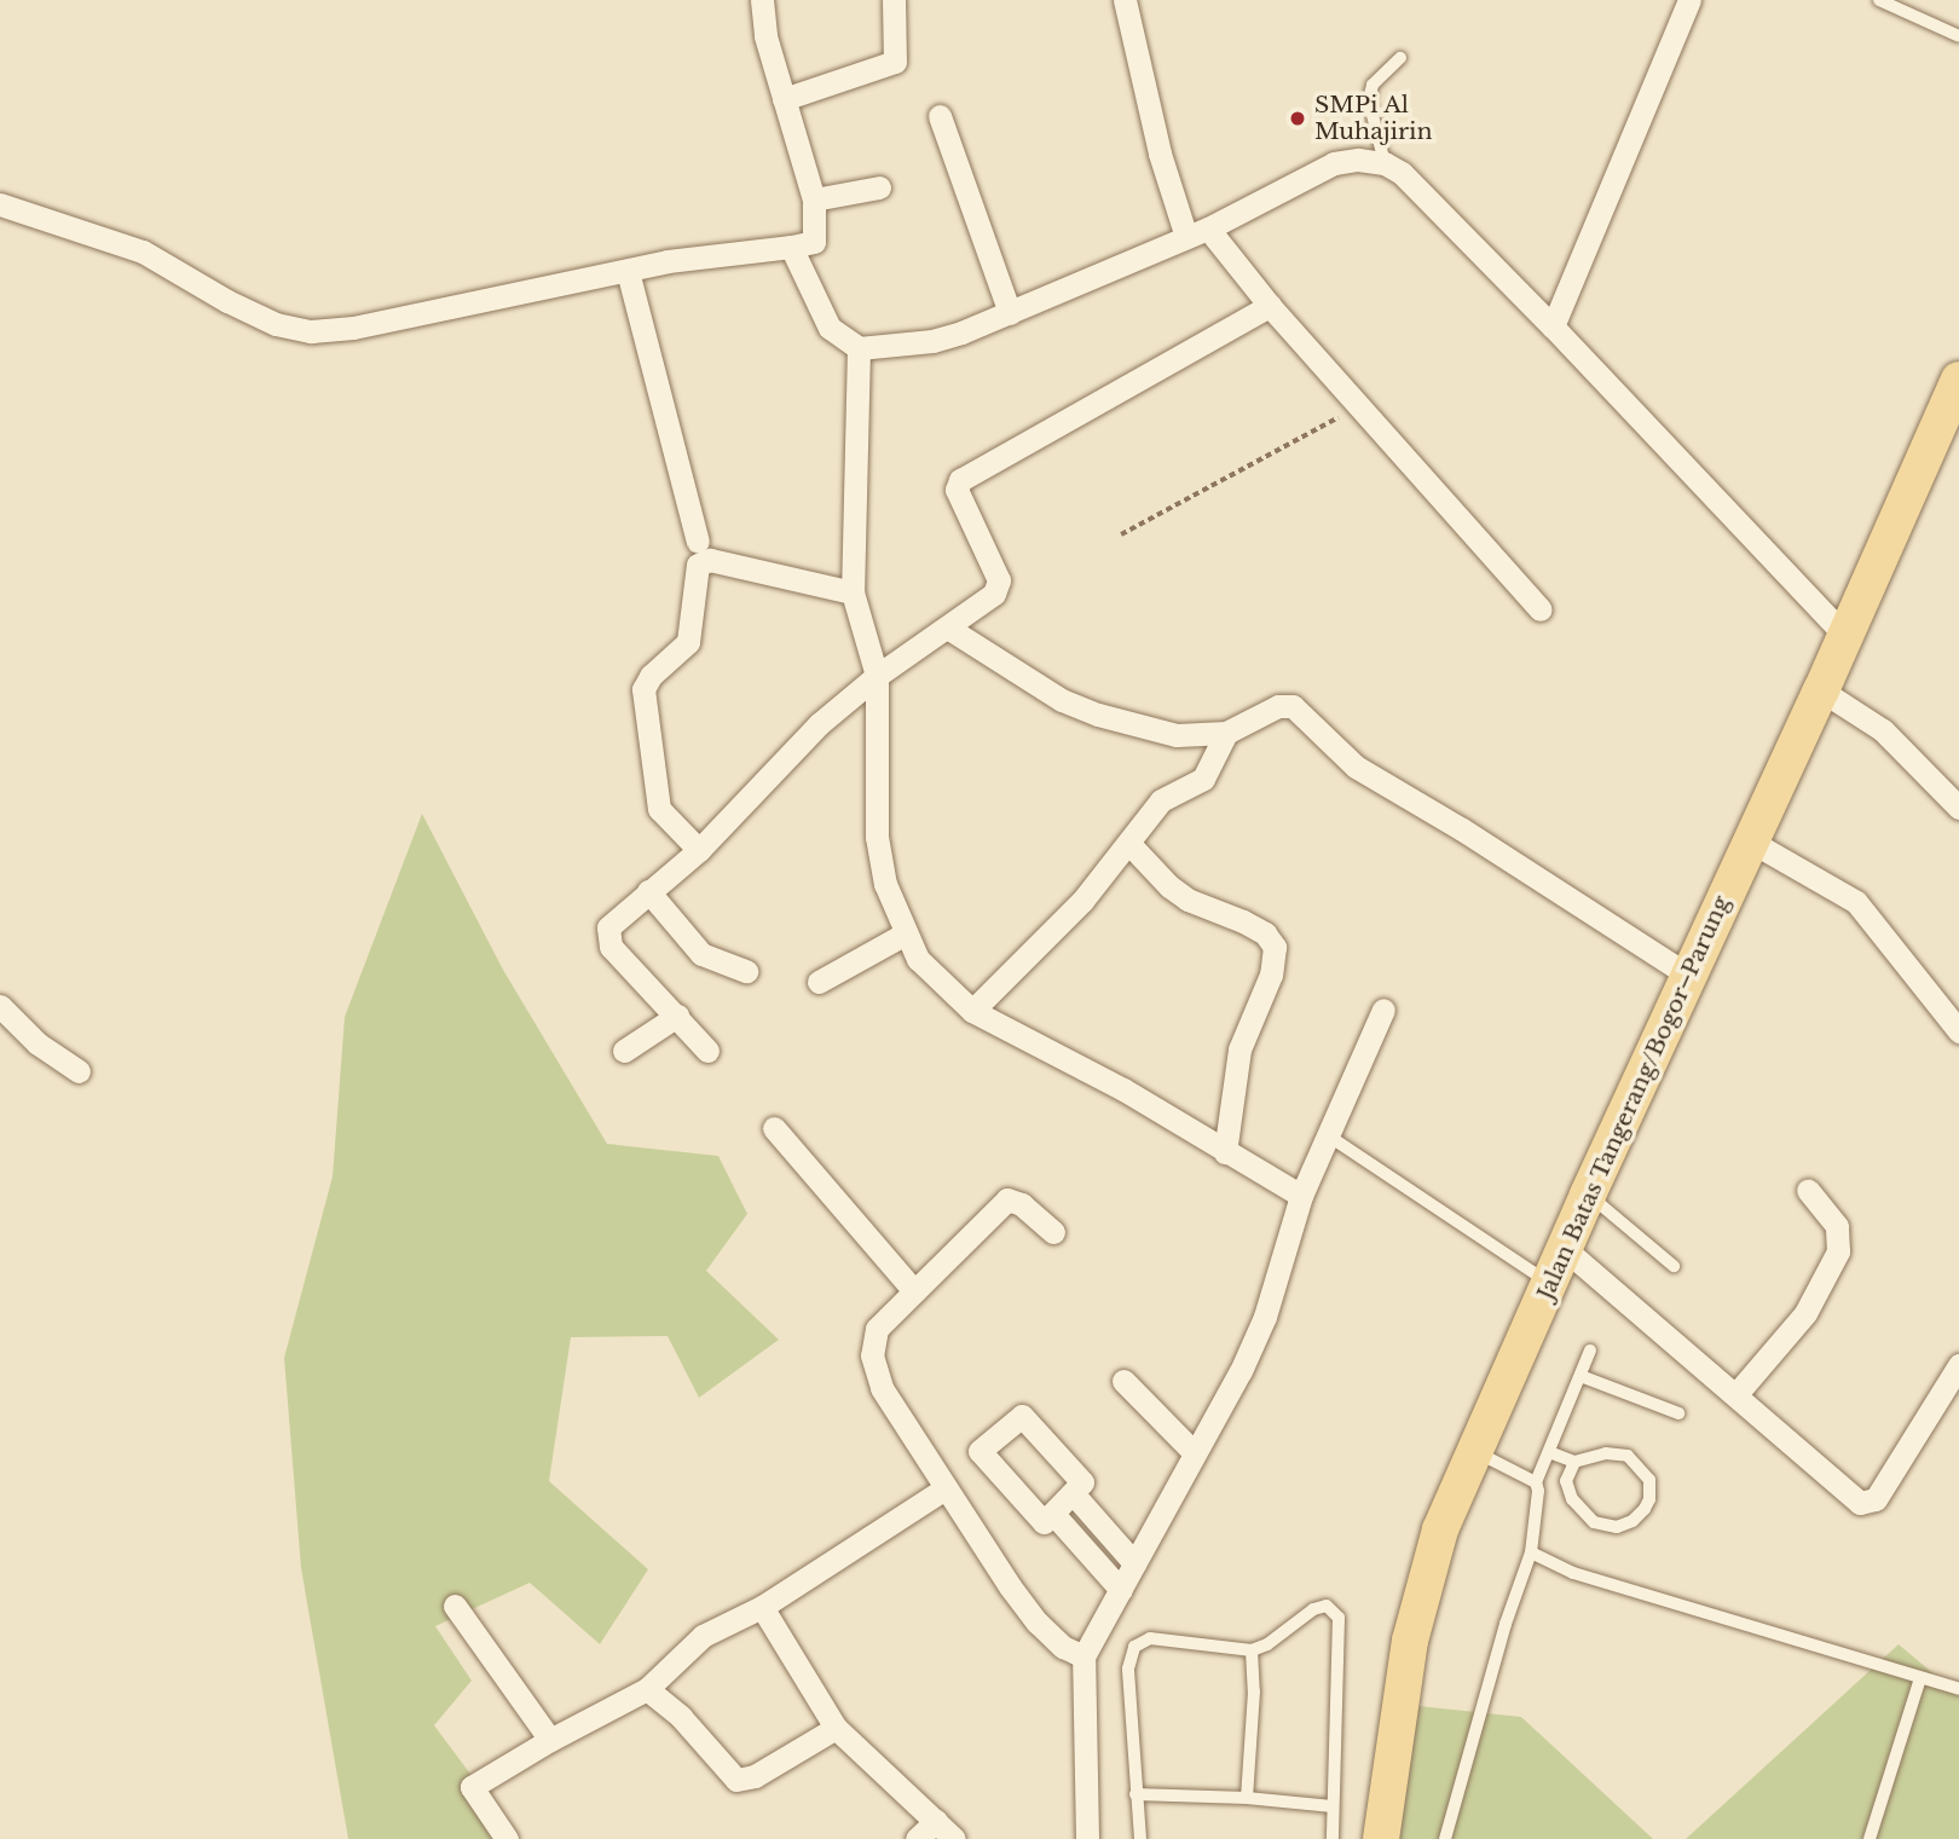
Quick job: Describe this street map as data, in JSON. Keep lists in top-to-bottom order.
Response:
{
  "streets": {
    "main road": ["Jalan Batas Tangerang/Bogor–Parung"]
  },
  "places": ["SMPi Al Muhajirin"]
}
